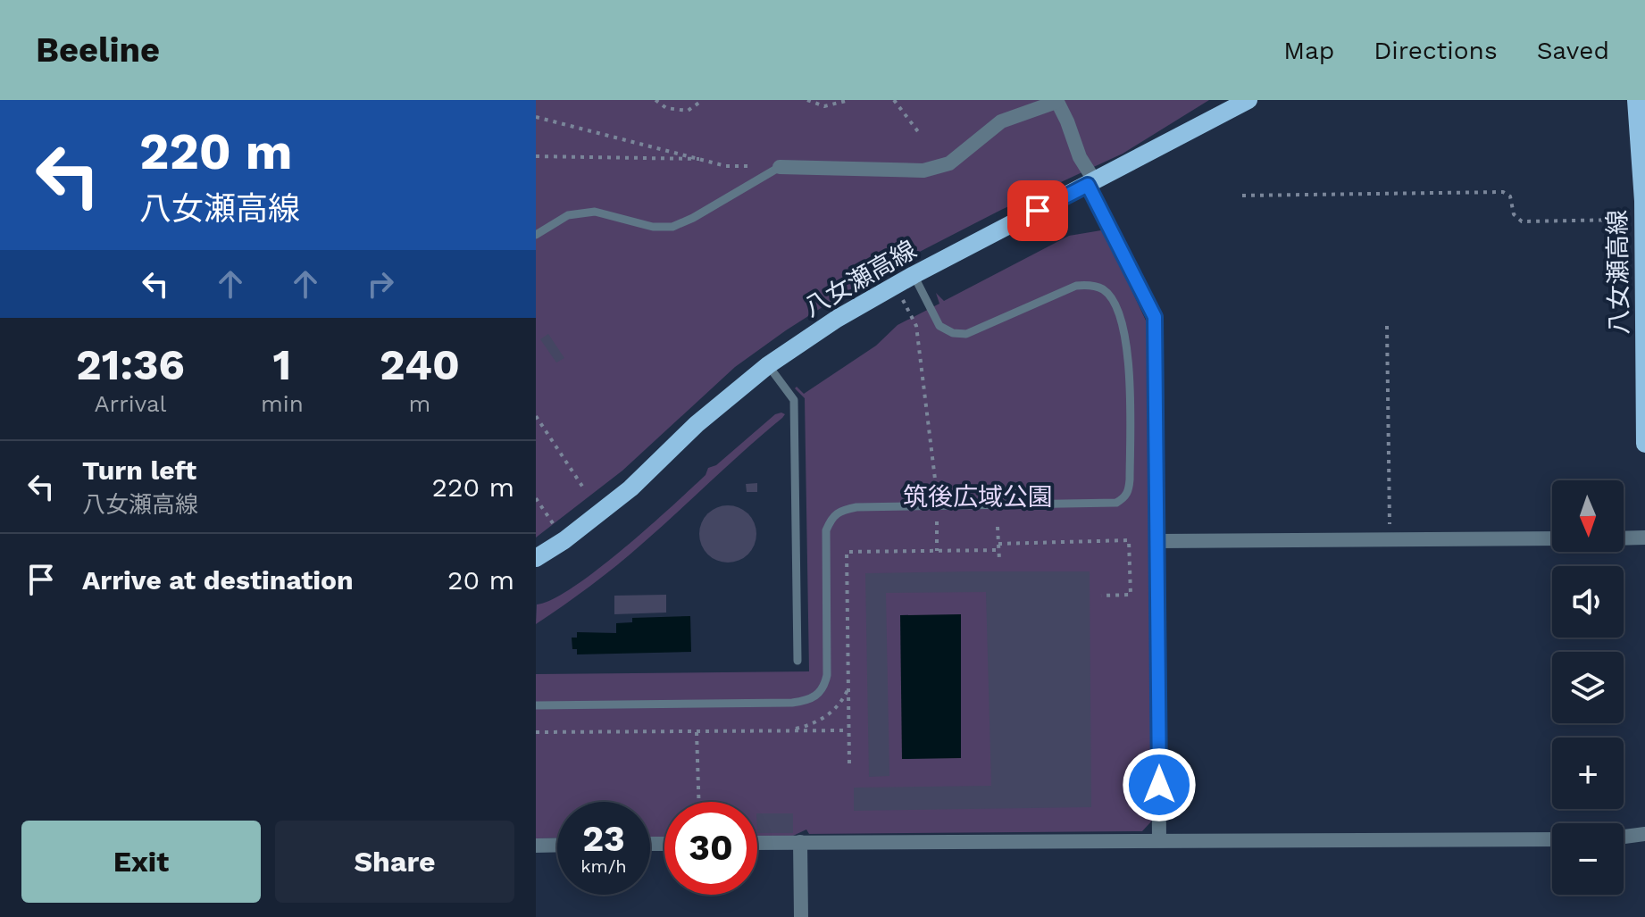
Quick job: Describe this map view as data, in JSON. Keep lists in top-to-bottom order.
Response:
{
  "streets": {
    "main road": ["八女瀬高線"]
  },
  "parks": ["筑後広域公園"],
  "north": "bottom",
  "page": {
    "header": "Beeline",
    "nav": ["Map", "Directions", "Saved"],
    "turn": ["220 m", "八女瀬高線"],
    "eta": [
      "21:36",
      "Arrival",
      "1",
      "min",
      "240",
      "m"
    ],
    "list": [
      {
        "name": "Turn left",
        "note": "八女瀬高線",
        "value": "220 m"
      },
      {
        "name": "Arrive at destination",
        "value": "20 m"
      }
    ],
    "map_buttons": ["+", "−"],
    "speed": "23 km/h",
    "limit": "30",
    "buttons": ["Exit", "Share"]
  }
}
